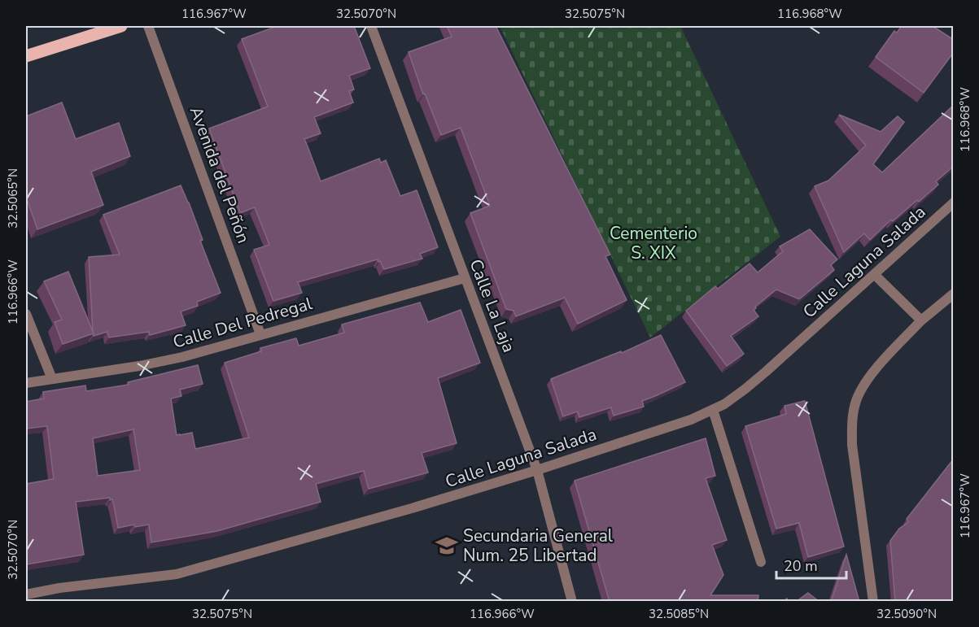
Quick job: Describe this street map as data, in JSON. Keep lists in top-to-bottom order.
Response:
{
  "streets": {
    "street": [
      "Avenida del Peñón",
      "Calle Laguna Salada",
      "Calle La Laja",
      "Calle Del Pedregal"
    ]
  },
  "crossings": [
    ["Avenida del Peñón", "Calle Del Pedregal"],
    ["Calle Laguna Salada", "Calle La Laja"],
    ["Calle La Laja", "Calle Del Pedregal"]
  ],
  "parks": ["Cementerio S. XIX"],
  "places": {
    "school or university": ["Secundaria General Num. 25 Libertad"]
  },
  "scale_bar": "20 m",
  "coordinates": [
    "116.967°W",
    "32.5070°N",
    "32.5075°N",
    "116.968°W",
    "32.5065°N",
    "116.966°W",
    "32.5085°N",
    "32.5090°N"
  ]
}
